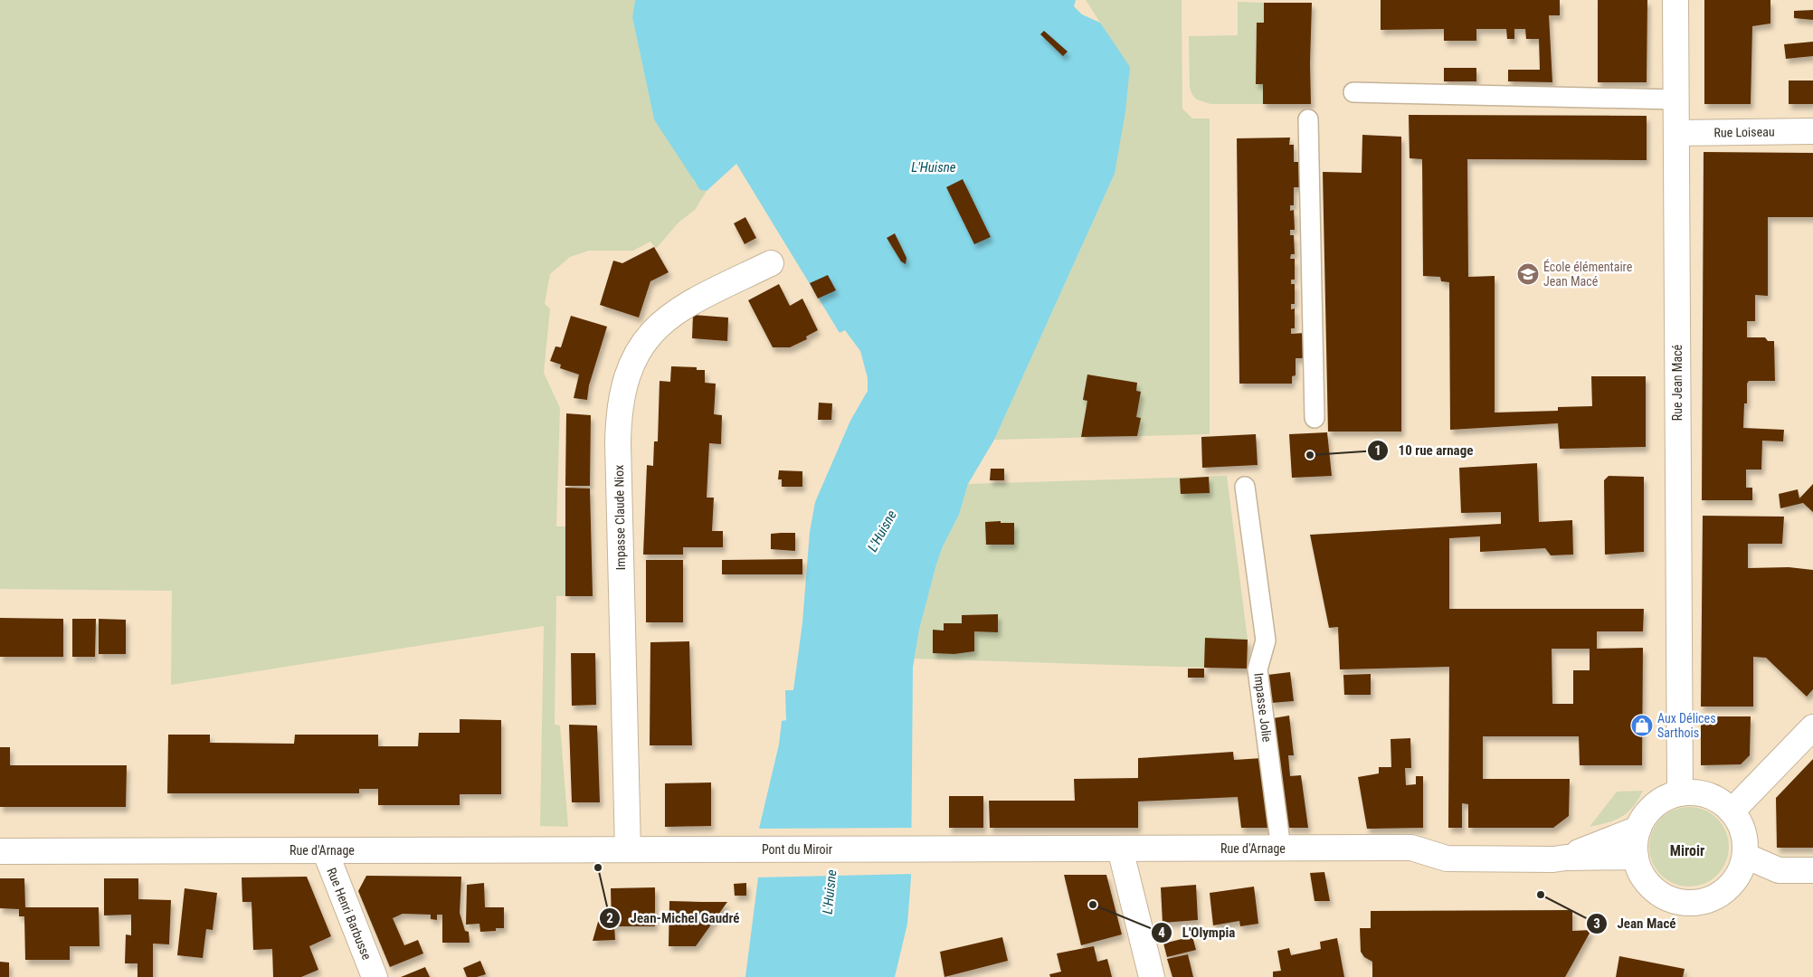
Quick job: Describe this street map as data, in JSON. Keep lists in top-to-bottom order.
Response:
{
  "streets": {
    "street": [
      "Rue Loiseau",
      "Rue Jean Macé",
      "Impasse Claude Niox",
      "Rue d'Arnage",
      "Pont du Miroir",
      "Rue Henri Barbusse"
    ],
    "lane": ["Impasse Jolie"]
  },
  "crossings": [
    ["Rue Loiseau", "Rue Jean Macé"],
    ["Rue Jean Macé", "Rue d'Arnage"],
    ["Impasse Claude Niox", "Rue d'Arnage"],
    ["Impasse Claude Niox", "Pont du Miroir"],
    ["Impasse Jolie", "Rue d'Arnage"],
    ["Rue d'Arnage", "Pont du Miroir"],
    ["Rue d'Arnage", "Rue Henri Barbusse"]
  ],
  "districts": ["Miroir"],
  "water": ["L'Huisne"],
  "places": {
    "school or university": ["École élémentaire Jean Macé"],
    "other": [
      "10 rue arnage",
      "Jean-Michel Gaudré",
      "Jean Macé",
      "L'Olympia"
    ],
    "shop": ["Aux Délices Sarthois"]
  }
}
